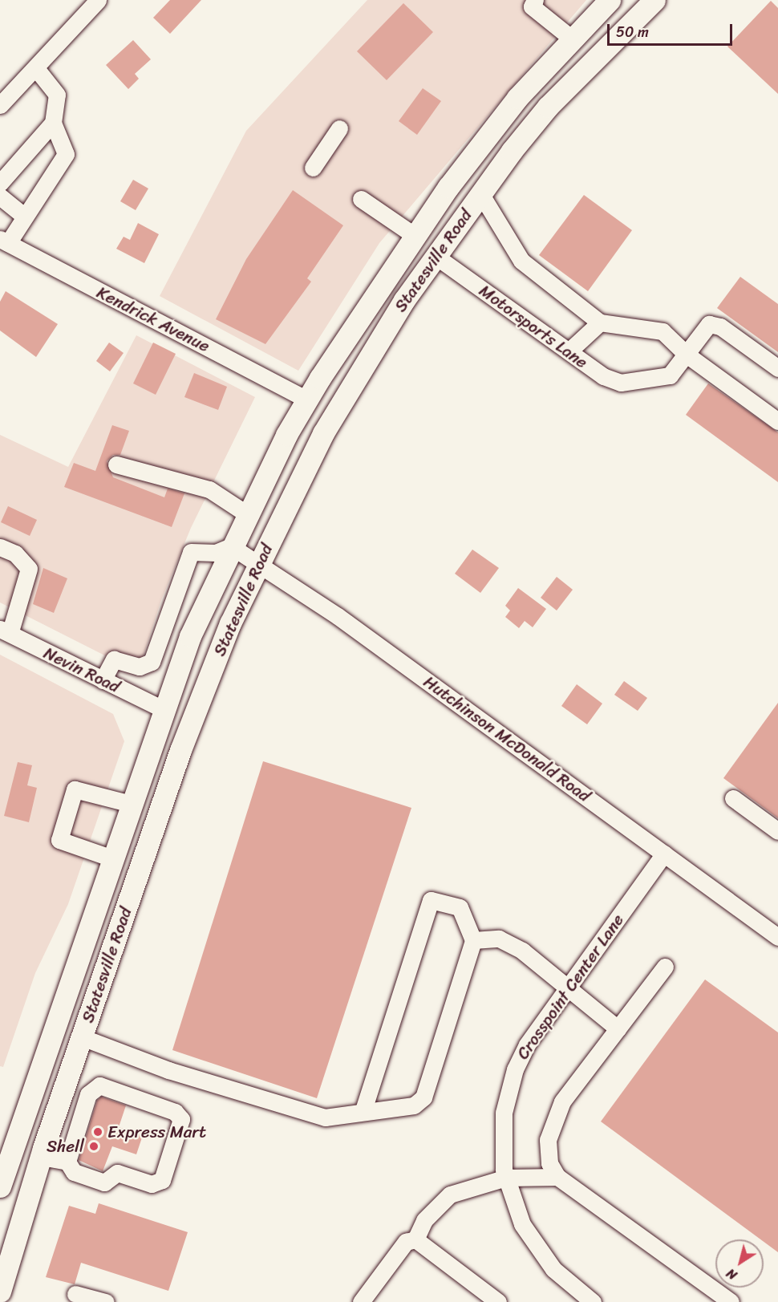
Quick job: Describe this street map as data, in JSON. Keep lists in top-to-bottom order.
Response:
{
  "streets": {
    "main road": ["Statesville Road"],
    "street": [
      "Kendrick Avenue",
      "Motorsports Lane",
      "Nevin Road",
      "Hutchinson McDonald Road",
      "Crosspoint Center Lane"
    ]
  },
  "crossings": [
    ["Statesville Road", "Kendrick Avenue"],
    ["Statesville Road", "Motorsports Lane"],
    ["Statesville Road", "Nevin Road"],
    ["Statesville Road", "Hutchinson McDonald Road"],
    ["Hutchinson McDonald Road", "Crosspoint Center Lane"]
  ],
  "places": ["Express Mart", "Shell"],
  "scale_bar": "50 m",
  "north": "bottom left"
}
